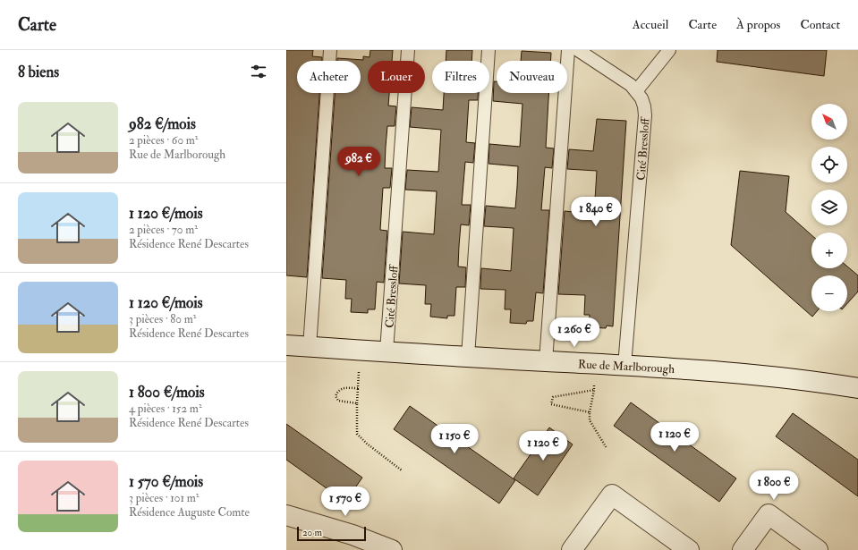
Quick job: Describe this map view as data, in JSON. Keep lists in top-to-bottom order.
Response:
{
  "streets": {
    "main road": ["Rue de Marlborough"],
    "lane": ["Cité Bressloff"]
  },
  "crossings": [
    ["Cité Bressloff", "Rue de Marlborough"]
  ],
  "scale_bar": "20 m",
  "north": "top left",
  "page": {
    "header": "Carte",
    "nav": [
      "Accueil",
      "Carte",
      "À propos",
      "Contact"
    ],
    "heading": "8 biens",
    "chip": [
      "Acheter",
      "Louer",
      "Filtres",
      "Nouveau"
    ],
    "list": [
      {
        "name": "982 €/mois",
        "note": "2 pièces · 60 m² · Rue de Marlborough"
      },
      {
        "name": "1 120 €/mois",
        "note": "2 pièces · 70 m² · Résidence René Descartes"
      },
      {
        "name": "1 120 €/mois",
        "note": "3 pièces · 80 m² · Résidence René Descartes"
      },
      {
        "name": "1 800 €/mois",
        "note": "4 pièces · 152 m² · Résidence René Descartes"
      },
      {
        "name": "1 570 €/mois",
        "note": "3 pièces · 101 m² · Résidence Auguste Comte"
      }
    ],
    "map_buttons": ["+", "−"],
    "price": [
      "982 €",
      "1 840 €",
      "1 260 €",
      "1 120 €",
      "1 150 €",
      "1 120 €",
      "1 800 €",
      "1 570 €"
    ],
    "scale": "20 m"
  }
}
